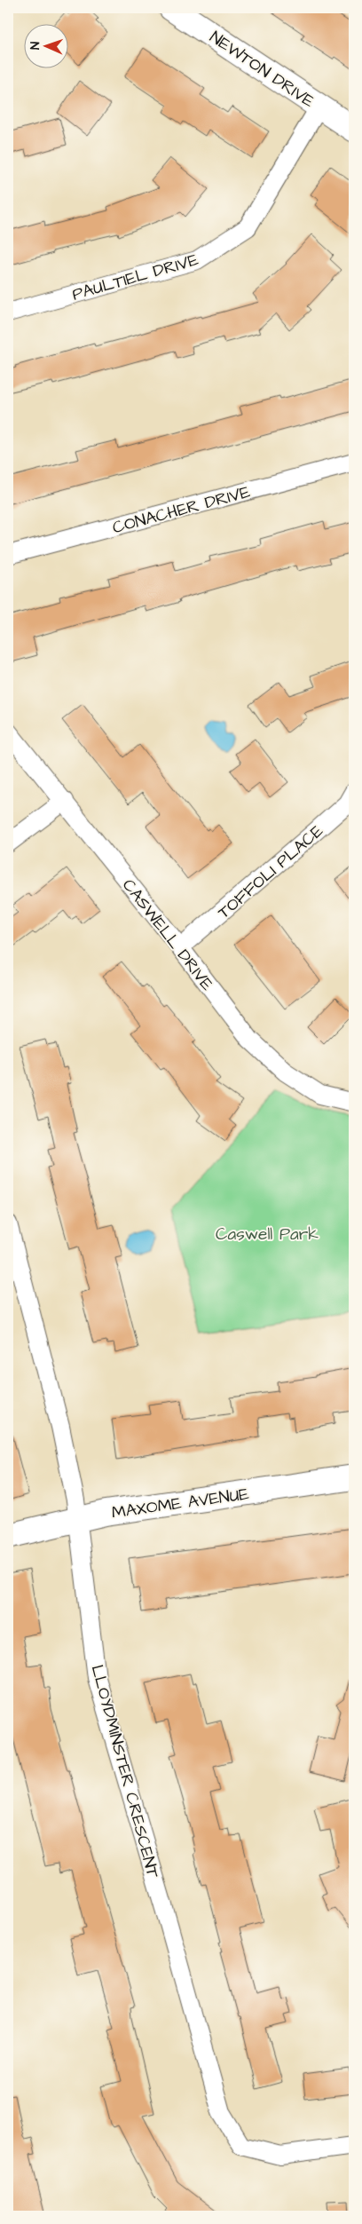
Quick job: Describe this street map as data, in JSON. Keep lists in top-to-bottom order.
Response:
{
  "streets": {
    "street": [
      "NEWTON DRIVE",
      "PAULTIEL DRIVE",
      "CONACHER DRIVE",
      "TOFFOLI PLACE",
      "CASWELL DRIVE",
      "MAXOME AVENUE",
      "LLOYDMINSTER CRESCENT"
    ]
  },
  "crossings": [
    ["NEWTON DRIVE", "PAULTIEL DRIVE"],
    ["TOFFOLI PLACE", "CASWELL DRIVE"],
    ["MAXOME AVENUE", "LLOYDMINSTER CRESCENT"]
  ],
  "parks": ["Caswell Park"],
  "north": "left"
}
